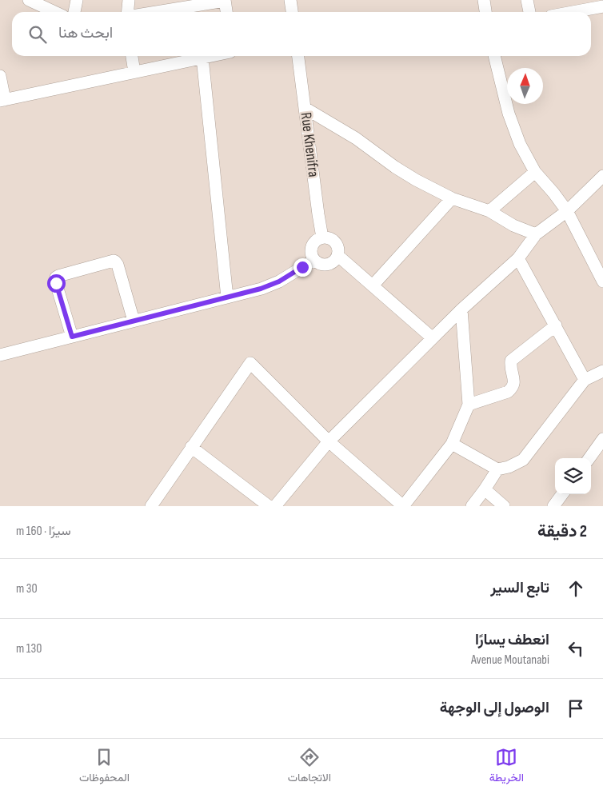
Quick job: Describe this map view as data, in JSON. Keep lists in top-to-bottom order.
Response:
{
  "streets": {
    "street": ["Rue Khenifra"]
  },
  "north": "top",
  "page": {
    "search": "ابحث هنا",
    "heading": ["2 دقيقة", "سيرًا · 160 m"],
    "list": [
      ["تابع السير", "30 m"],
      ["انعطف يسارًا", "Avenue Moutanabi", "130 m"],
      "الوصول إلى الوجهة"
    ],
    "nav": ["الخريطة", "الاتجاهات", "المحفوظات"]
  }
}
